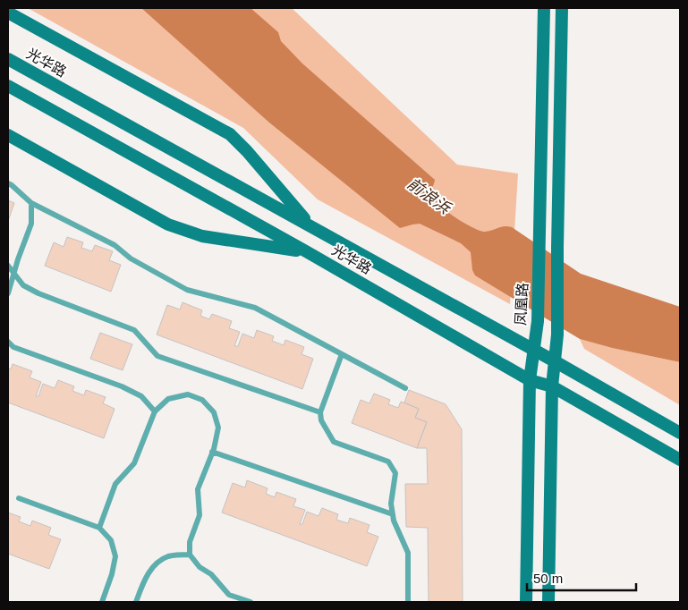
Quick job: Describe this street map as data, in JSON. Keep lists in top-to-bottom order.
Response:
{
  "streets": {
    "main road": ["光华路", "凤凰路"]
  },
  "crossings": [
    ["光华路", "凤凰路"]
  ],
  "water": ["前浪浜"],
  "scale_bar": "50 m"
}
